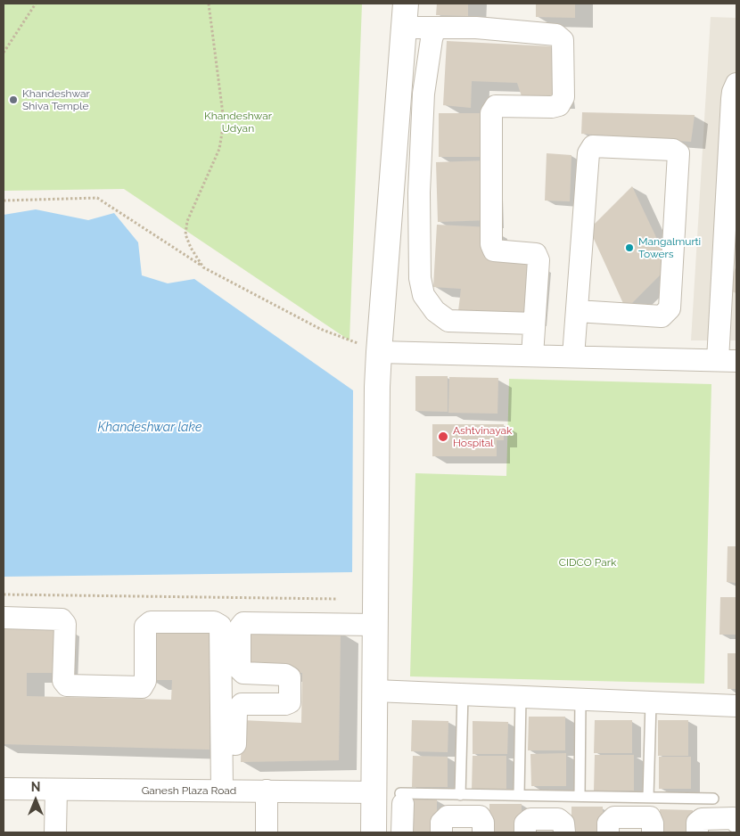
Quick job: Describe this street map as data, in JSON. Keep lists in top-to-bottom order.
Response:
{
  "streets": {
    "street": ["Ganesh Plaza Road"]
  },
  "water": ["Khandeshwar lake"],
  "parks": ["Khandeshwar Udyan", "CIDCO Park"],
  "places": ["Khandeshwar Shiva Temple", "Mangalmurti Towers", "Ashtvinayak Hospital"],
  "north": "top"
}
